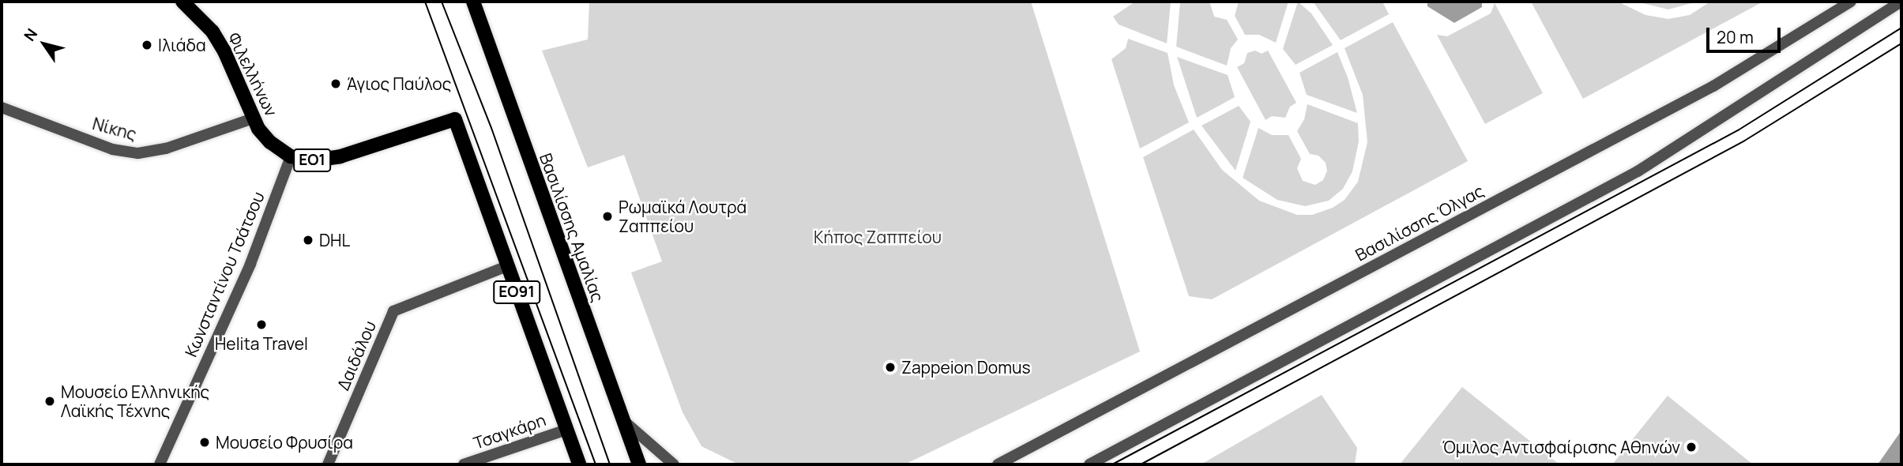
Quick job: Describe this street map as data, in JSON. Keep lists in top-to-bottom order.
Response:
{
  "streets": {
    "main road": [
      "Φιλελλήνων",
      "ΕΟ1",
      "Βασιλίσσης Αμαλίας",
      "ΕΟ91"
    ],
    "street": [
      "Νίκης",
      "Βασιλίσσης Όλγας",
      "Κωνσταντίνου Τσάτσου",
      "Δαιδάλου",
      "Τσαγκάρη"
    ]
  },
  "crossings": [
    ["Φιλελλήνων", "Νίκης"],
    ["Φιλελλήνων", "Κωνσταντίνου Τσάτσου"],
    ["Φιλελλήνων", "ΕΟ91"],
    ["ΕΟ91", "Δαιδάλου"],
    ["ΕΟ91", "Τσαγκάρη"]
  ],
  "parks": ["Κήπος Ζαππείου"],
  "places": [
    "Ιλιάδα",
    "Άγιος Παύλος",
    "Ρωμαϊκά Λουτρά Ζαππείου",
    "DHL",
    "Helita Travel",
    "Zappeion Domus",
    "Μουσείο Ελληνικής Λαϊκής Τέχνης",
    "Μουσείο Φρυσίρα",
    "Όμιλος Αντισφαίρισης Αθηνών"
  ],
  "scale_bar": "20 m",
  "north": "top left"
}
